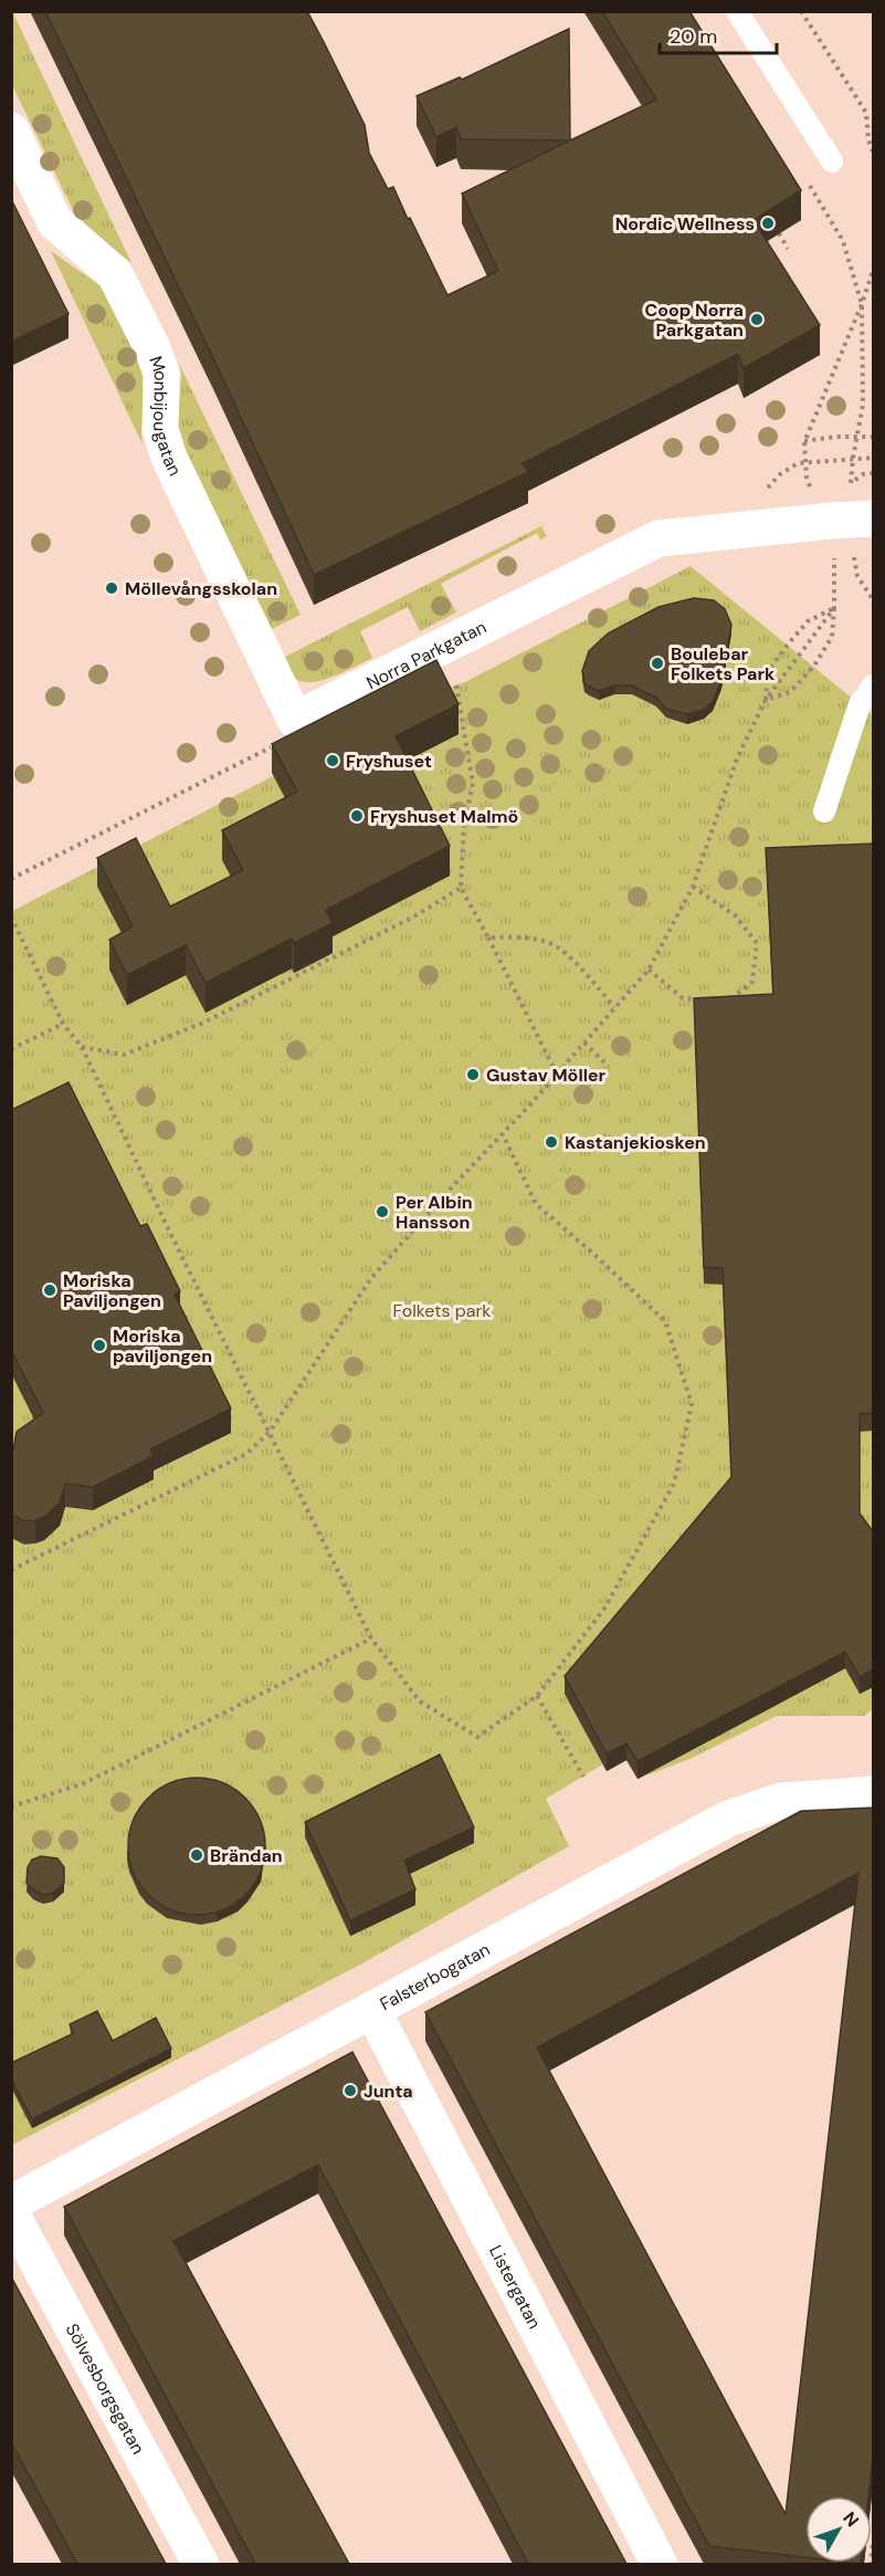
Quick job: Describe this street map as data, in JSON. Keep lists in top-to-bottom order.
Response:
{
  "streets": {
    "street": [
      "Monbijougatan",
      "Norra Parkgatan",
      "Falsterbogatan",
      "Listergatan",
      "Sölvesborgsgatan"
    ]
  },
  "crossings": [
    ["Monbijougatan", "Norra Parkgatan"],
    ["Falsterbogatan", "Listergatan"]
  ],
  "parks": ["Folkets park"],
  "places": [
    "Nordic Wellness",
    "Coop Norra Parkgatan",
    "Möllevångsskolan",
    "Boulebar Folkets Park",
    "Fryshuset",
    "Fryshuset Malmö",
    "Gustav Möller",
    "Kastanjekiosken",
    "Per Albin Hansson",
    "Moriska Paviljongen",
    "Moriska paviljongen",
    "Brändan",
    "Junta"
  ],
  "scale_bar": "20 m",
  "north": "top right"
}
